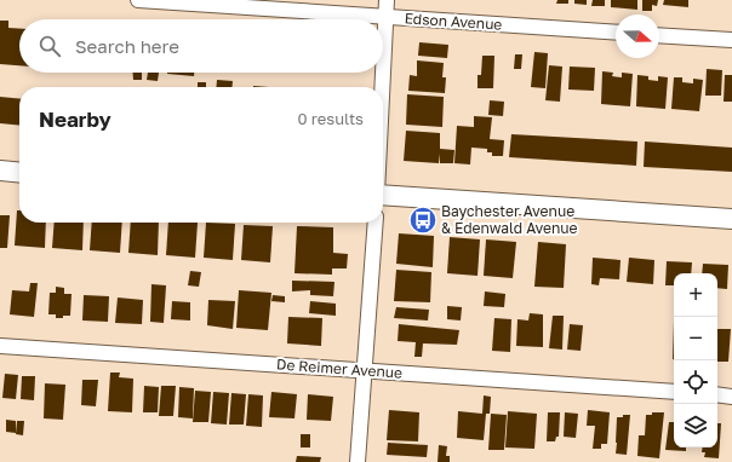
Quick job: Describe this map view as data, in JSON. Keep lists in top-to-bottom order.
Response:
{
  "streets": {
    "street": ["Edson Avenue", "De Reimer Avenue"]
  },
  "places": {
    "bus stop": ["Baychester Avenue & Edenwald Avenue"]
  },
  "north": "right",
  "page": {
    "search": "Search here",
    "heading": ["Nearby", "0 results"],
    "map_buttons": ["+", "−"]
  }
}
